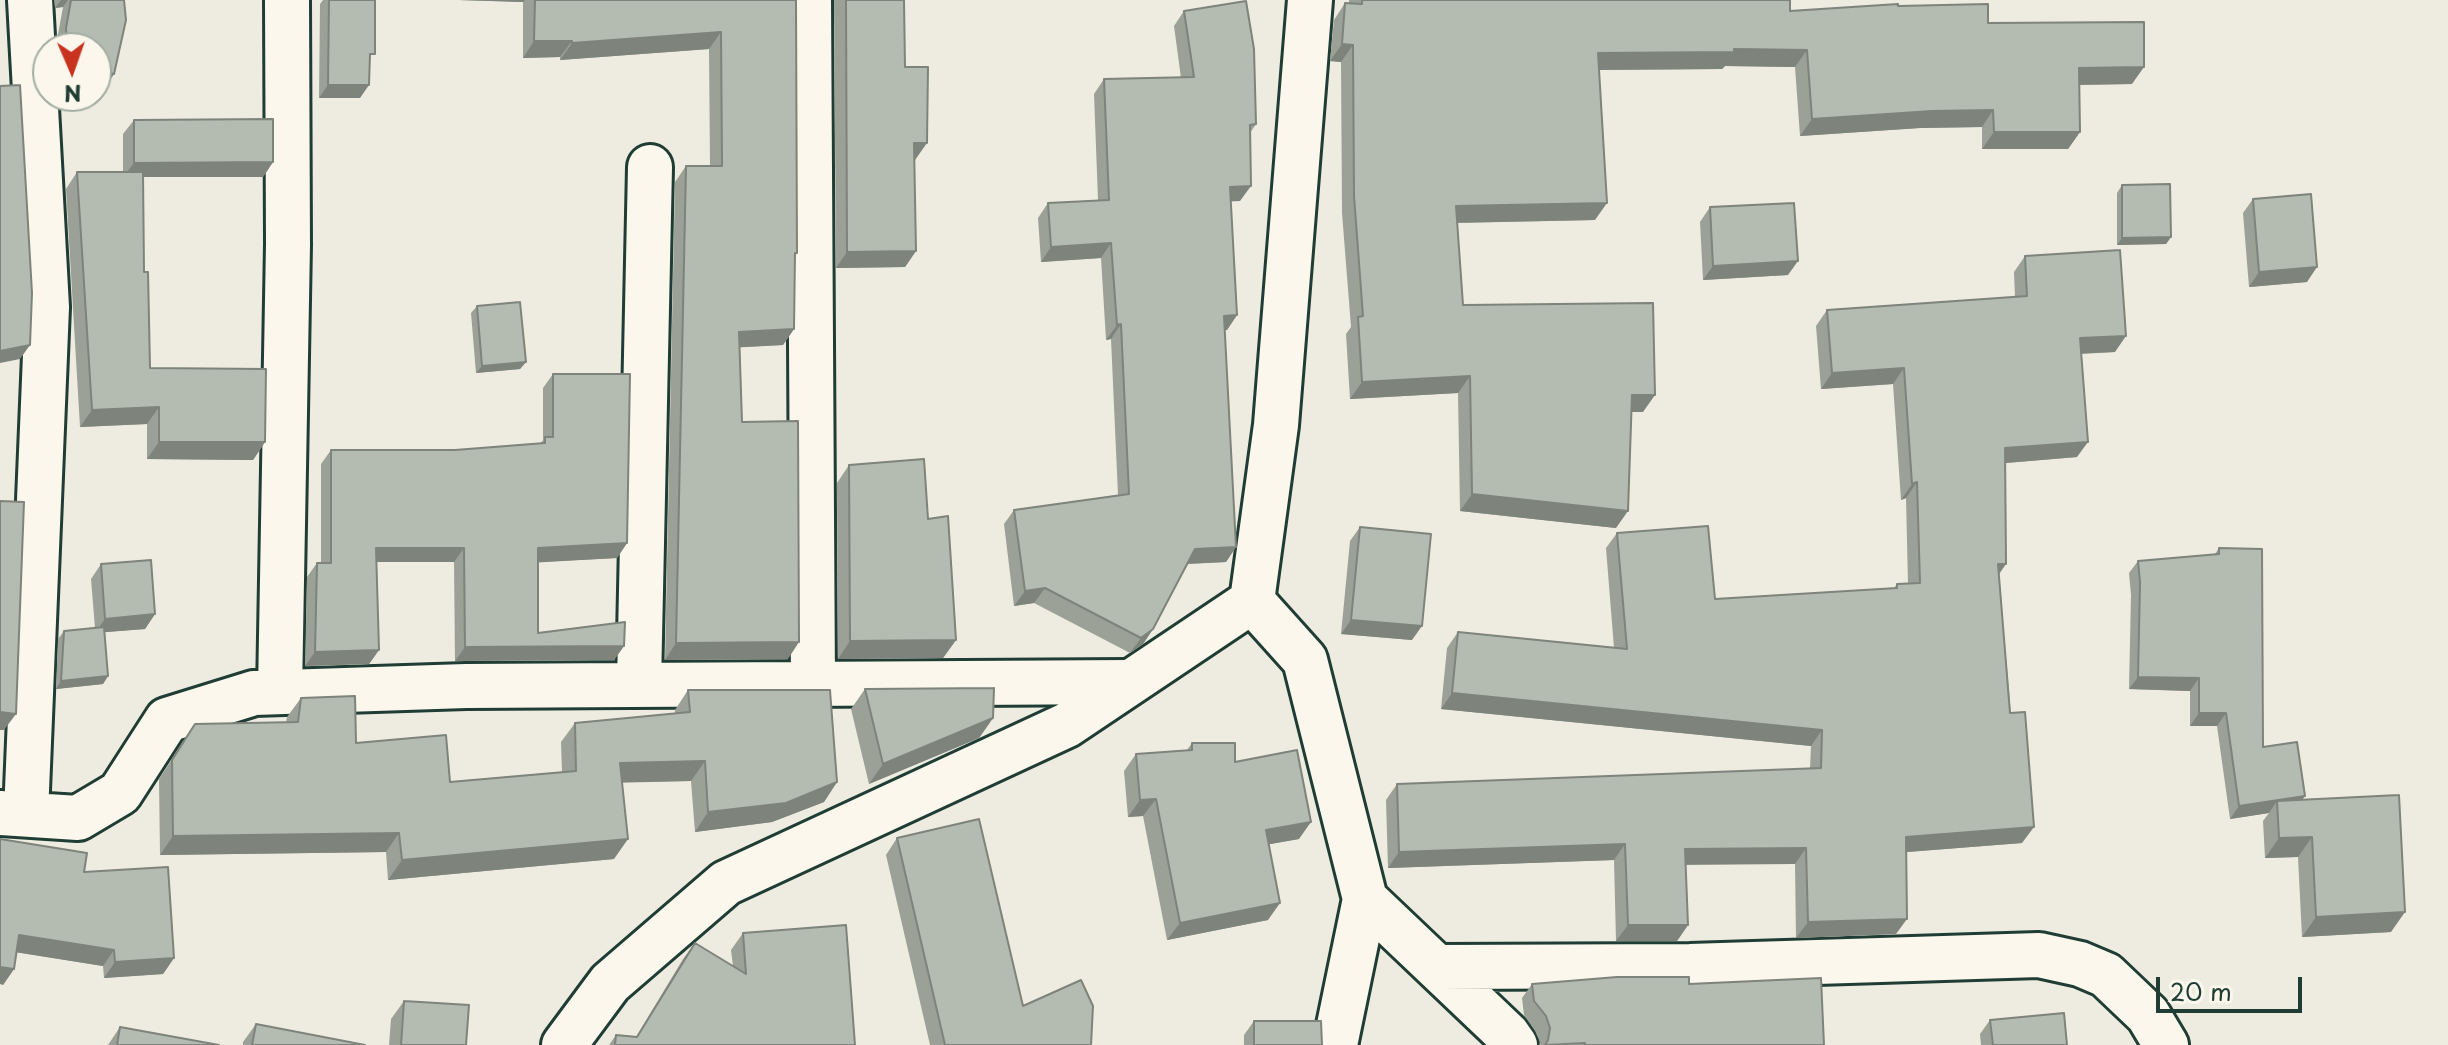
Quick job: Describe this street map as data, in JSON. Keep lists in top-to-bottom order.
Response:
{
  "scale_bar": "20 m",
  "north": "bottom"
}
